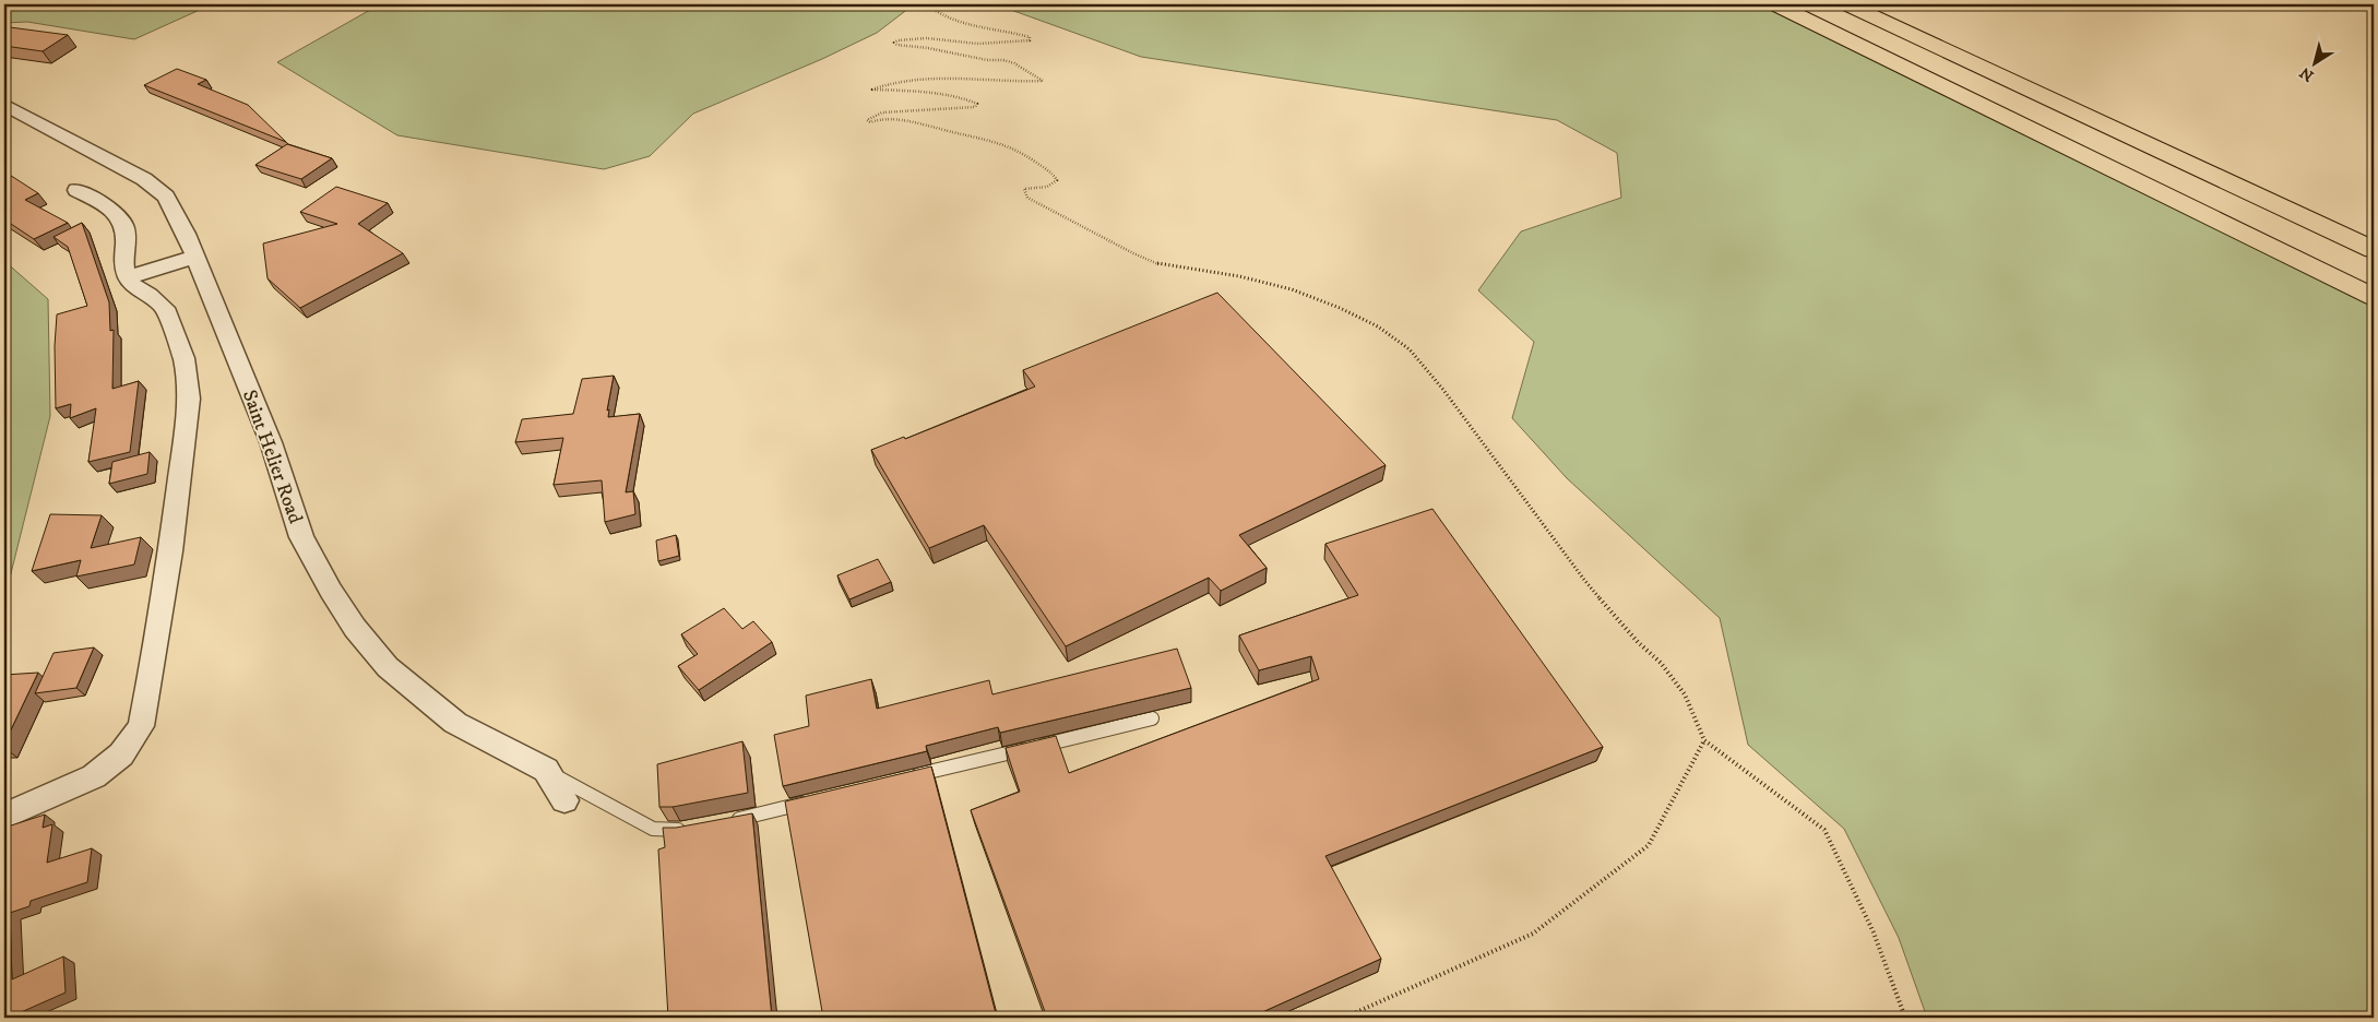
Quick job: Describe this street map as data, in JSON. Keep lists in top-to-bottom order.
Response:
{
  "streets": {
    "street": ["Saint Helier Road"]
  },
  "north": "bottom left"
}
